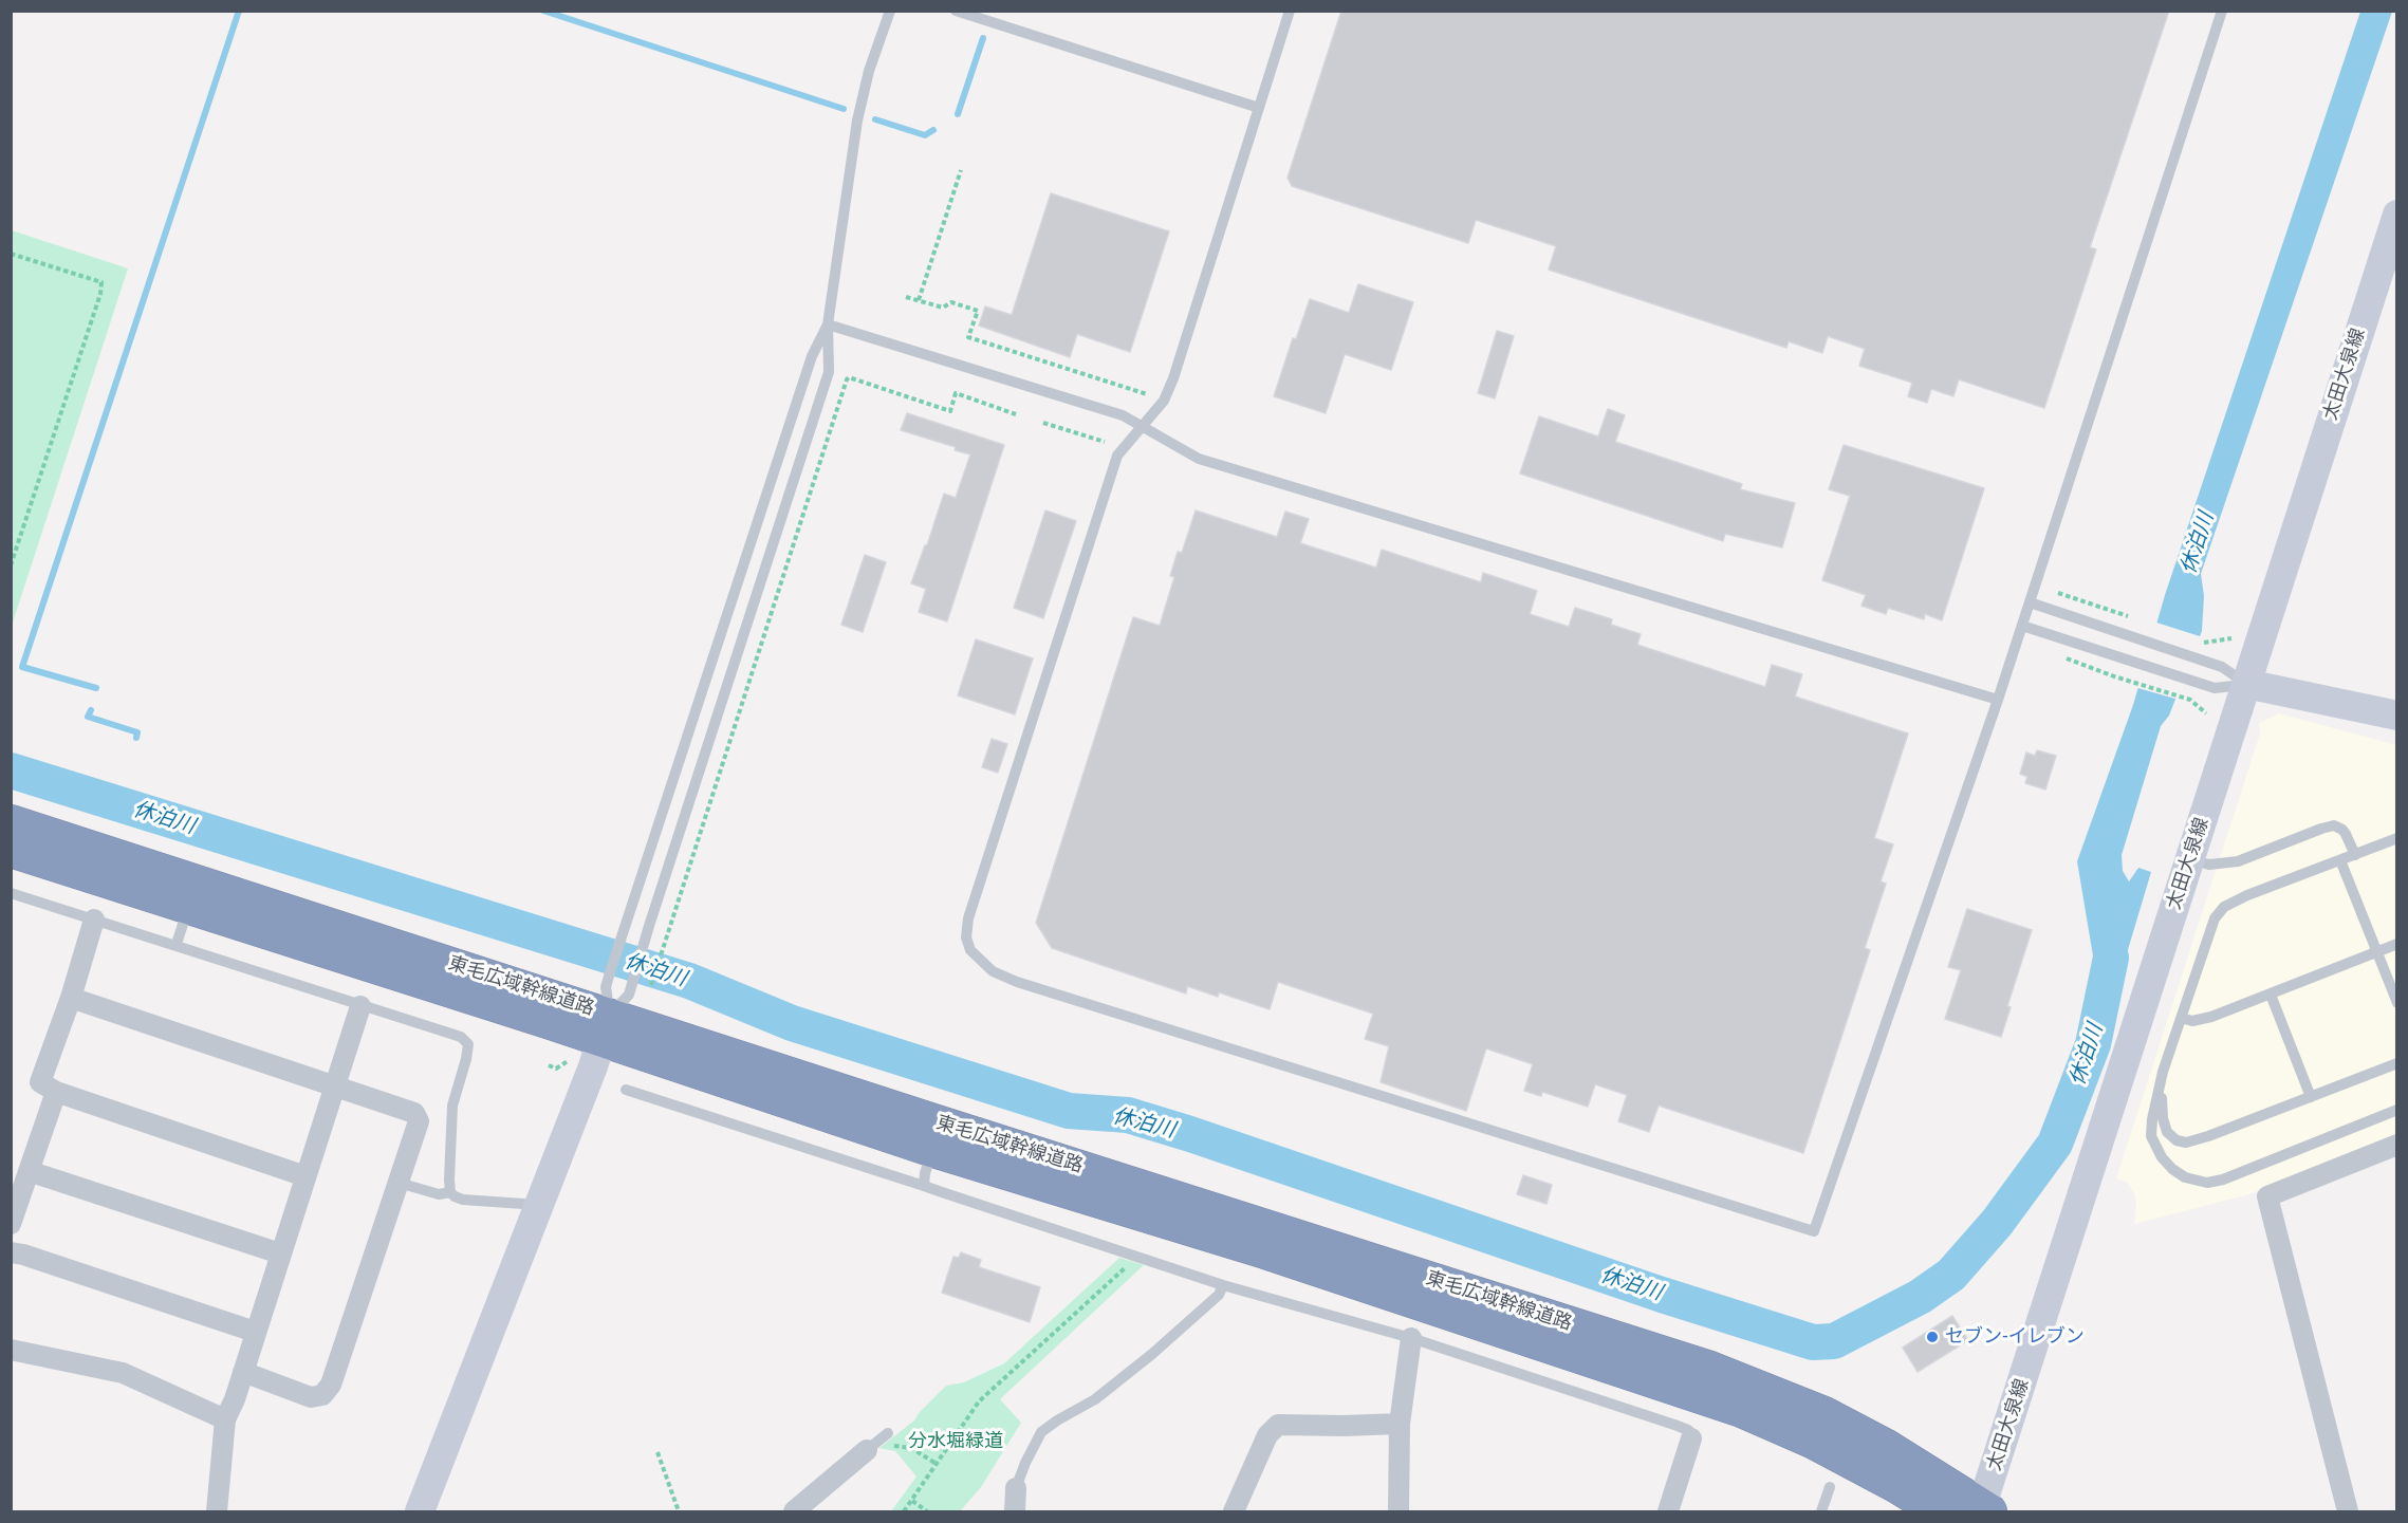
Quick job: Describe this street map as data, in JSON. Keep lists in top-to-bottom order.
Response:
{
  "streets": {
    "highway": ["東毛広域幹線道路"],
    "main road": ["太田大泉線"]
  },
  "crossings": [
    ["太田大泉線", "東毛広域幹線道路"]
  ],
  "water": ["休泊川"],
  "parks": ["分水堀緑道"],
  "places": ["セブン-イレブン"]
}
